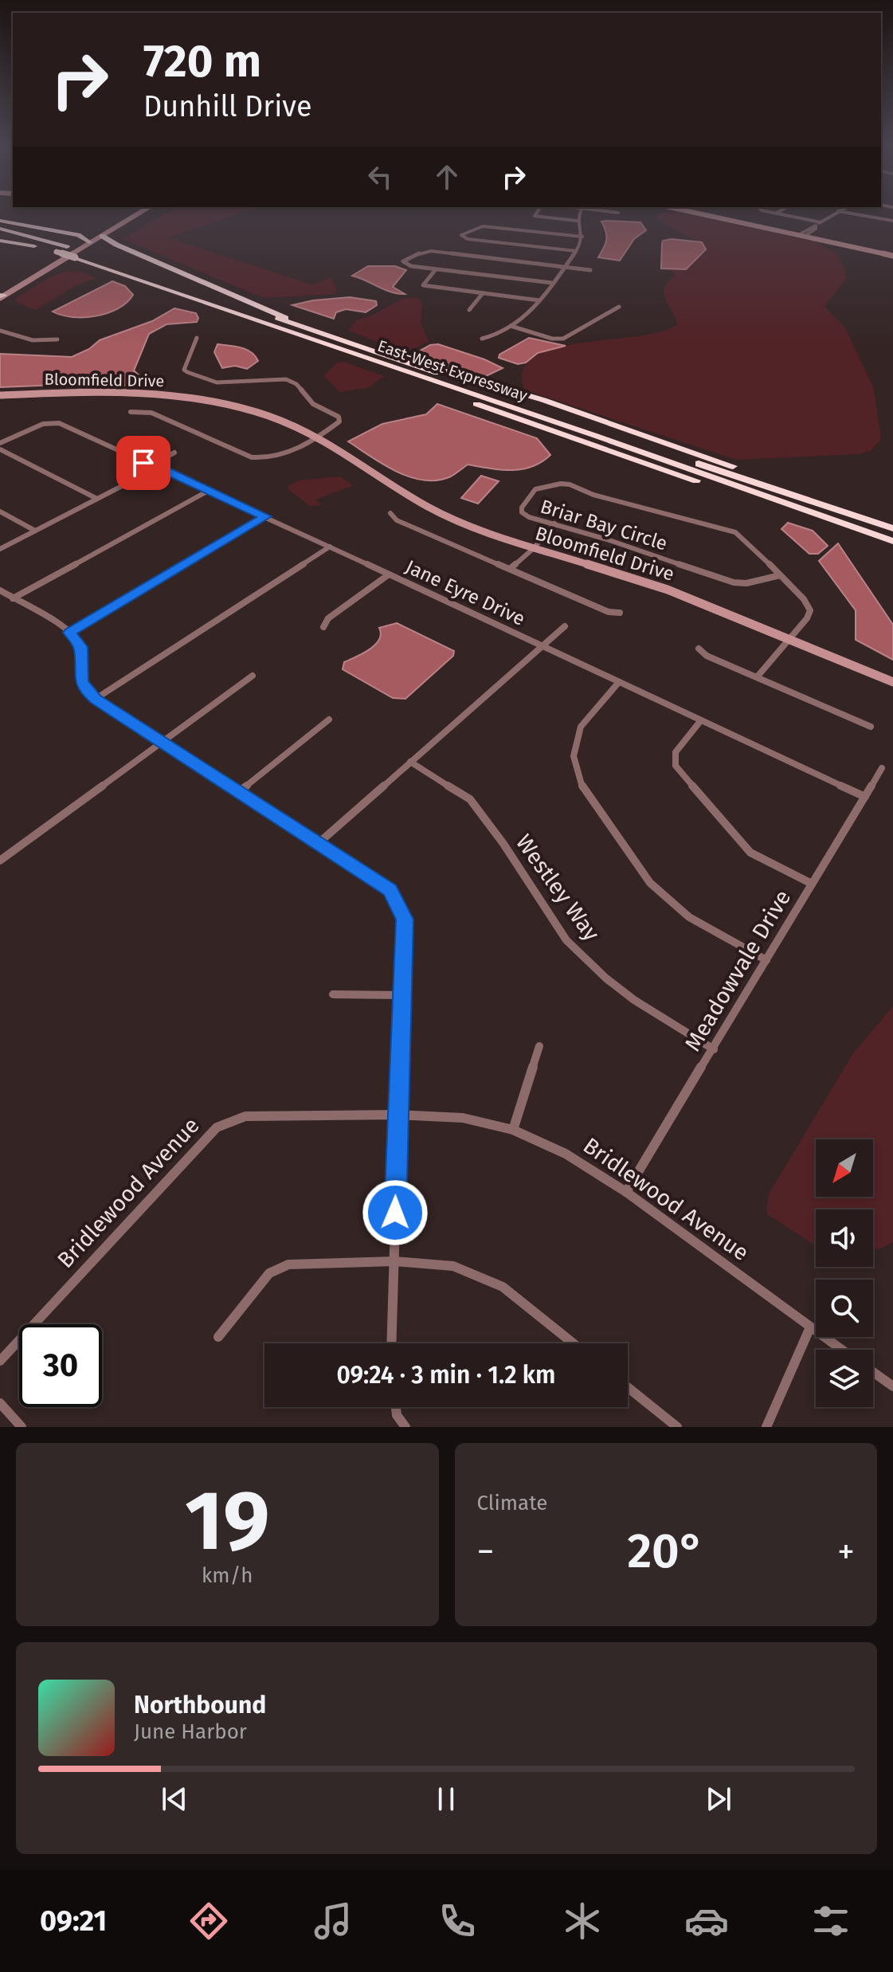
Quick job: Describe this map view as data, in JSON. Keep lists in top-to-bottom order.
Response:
{
  "streets": {
    "highway": ["East-West Expressway"],
    "street": [
      "Bloomfield Drive",
      "Briar Bay Circle",
      "Jane Eyre Drive",
      "Westley Way",
      "Meadowvale Drive",
      "Bridlewood Avenue"
    ]
  },
  "crossings": [
    ["Bloomfield Drive", "Briar Bay Circle"],
    ["Jane Eyre Drive", "Meadowvale Drive"],
    ["Westley Way", "Meadowvale Drive"],
    ["Meadowvale Drive", "Bridlewood Avenue"]
  ],
  "north": "bottom left",
  "page": {
    "turn": ["720 m", "Dunhill Drive"],
    "limit": "30",
    "trip": "09:24 · 3 min · 1.2 km",
    "tile": [
      ["19", "km/h"],
      "Climate"
    ],
    "heat": ["−", "20°", "+"],
    "song": ["Northbound", "June Harbor"],
    "tabs": "09:21"
  }
}
